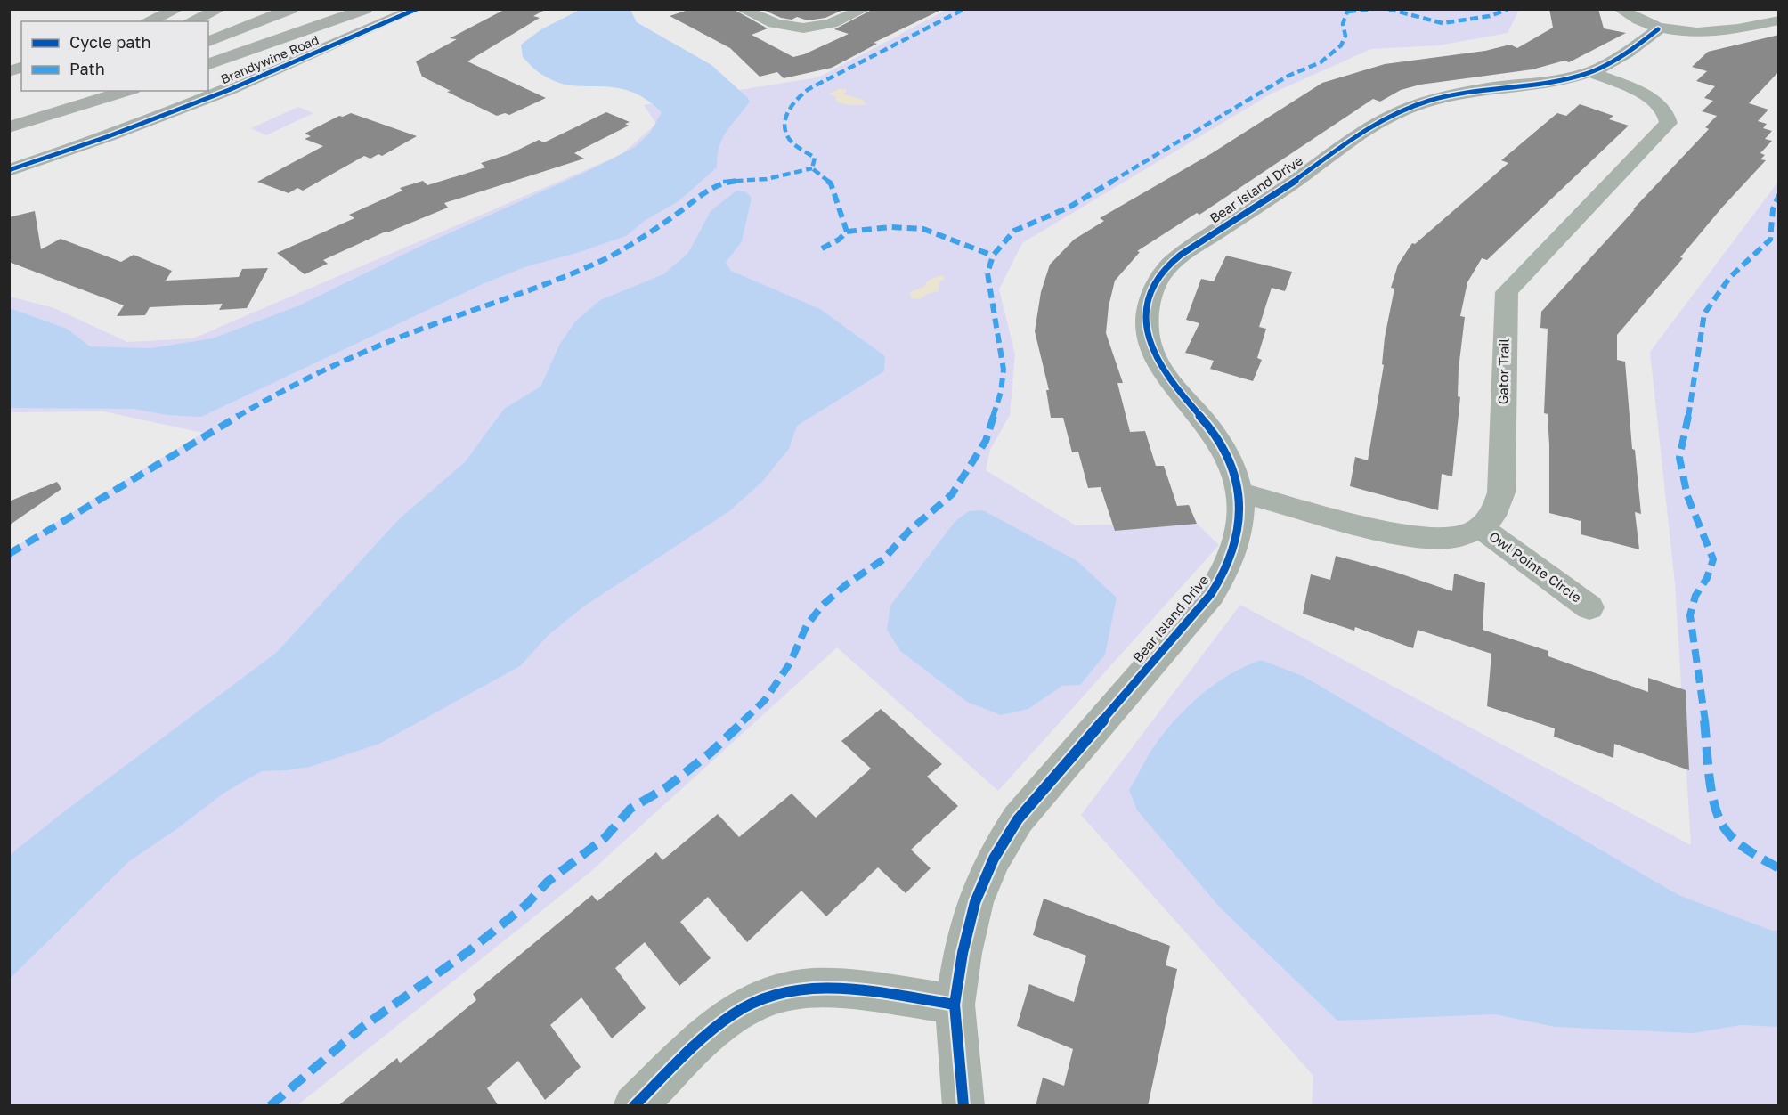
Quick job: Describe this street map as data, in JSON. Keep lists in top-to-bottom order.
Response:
{
  "streets": {
    "street": [
      "Brandywine Road",
      "Bear Island Drive",
      "Gator Trail",
      "Owl Pointe Circle"
    ]
  },
  "crossings": [
    ["Bear Island Drive", "Gator Trail"],
    ["Gator Trail", "Owl Pointe Circle"]
  ],
  "legend": ["Cycle path", "Path"]
}
